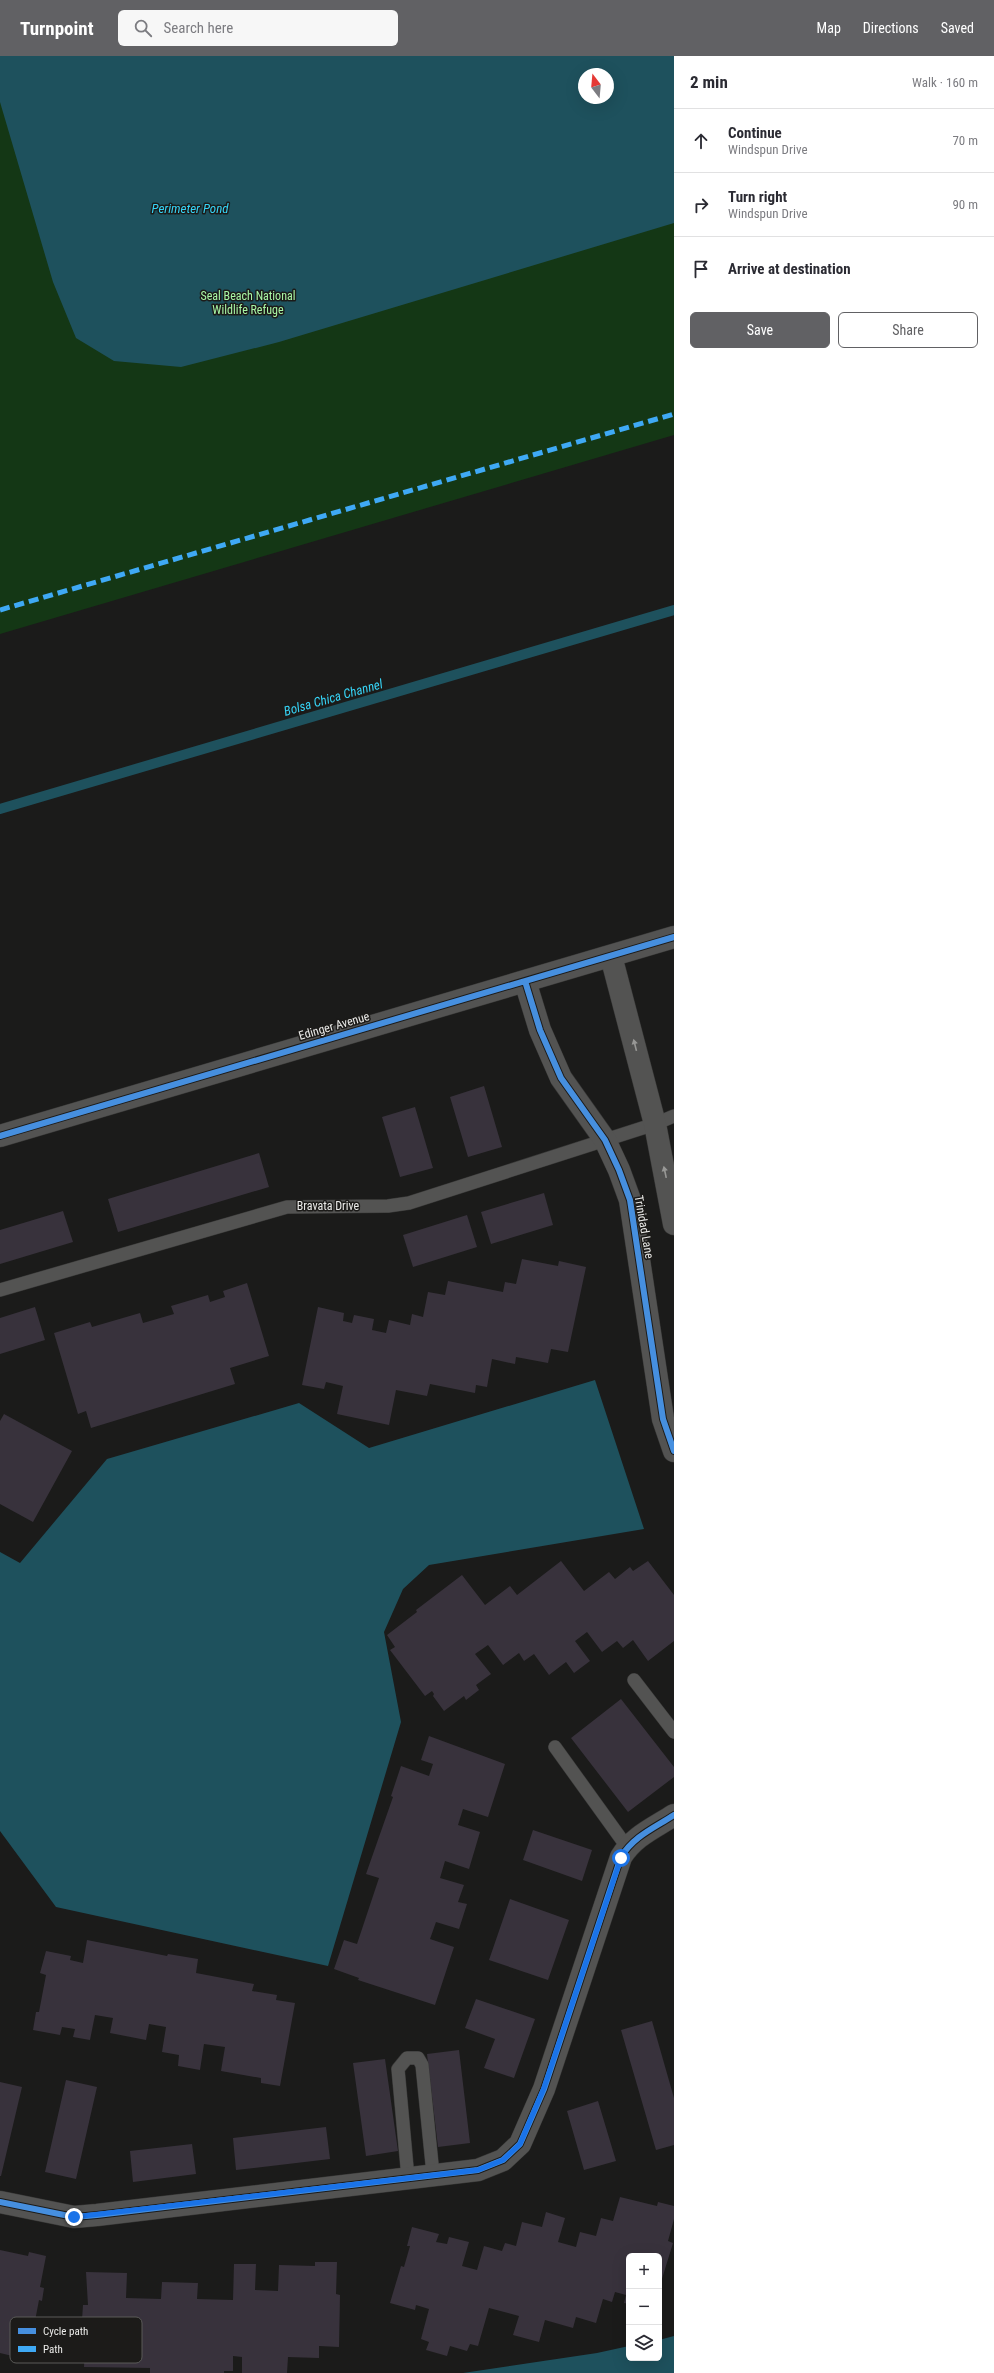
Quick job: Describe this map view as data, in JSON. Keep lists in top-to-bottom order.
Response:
{
  "streets": {
    "street": ["Edinger Avenue", "Trinidad Lane"],
    "lane": ["Bravata Drive"]
  },
  "crossings": [
    ["Edinger Avenue", "Trinidad Lane"],
    ["Bravata Drive", "Trinidad Lane"]
  ],
  "water": ["Perimeter Pond", "Bolsa Chica Channel"],
  "parks": ["Seal Beach National Wildlife Refuge"],
  "legend": ["Cycle path", "Path"],
  "north": "top",
  "page": {
    "header": "Turnpoint",
    "search": "Search here",
    "nav": ["Map", "Directions", "Saved"],
    "heading": ["2 min", "Walk · 160 m"],
    "list": [
      ["Continue", "Windspun Drive", "70 m"],
      ["Turn right", "Windspun Drive", "90 m"],
      "Arrive at destination"
    ],
    "buttons": ["Save", "Share"],
    "map_buttons": ["+", "−"]
  }
}
